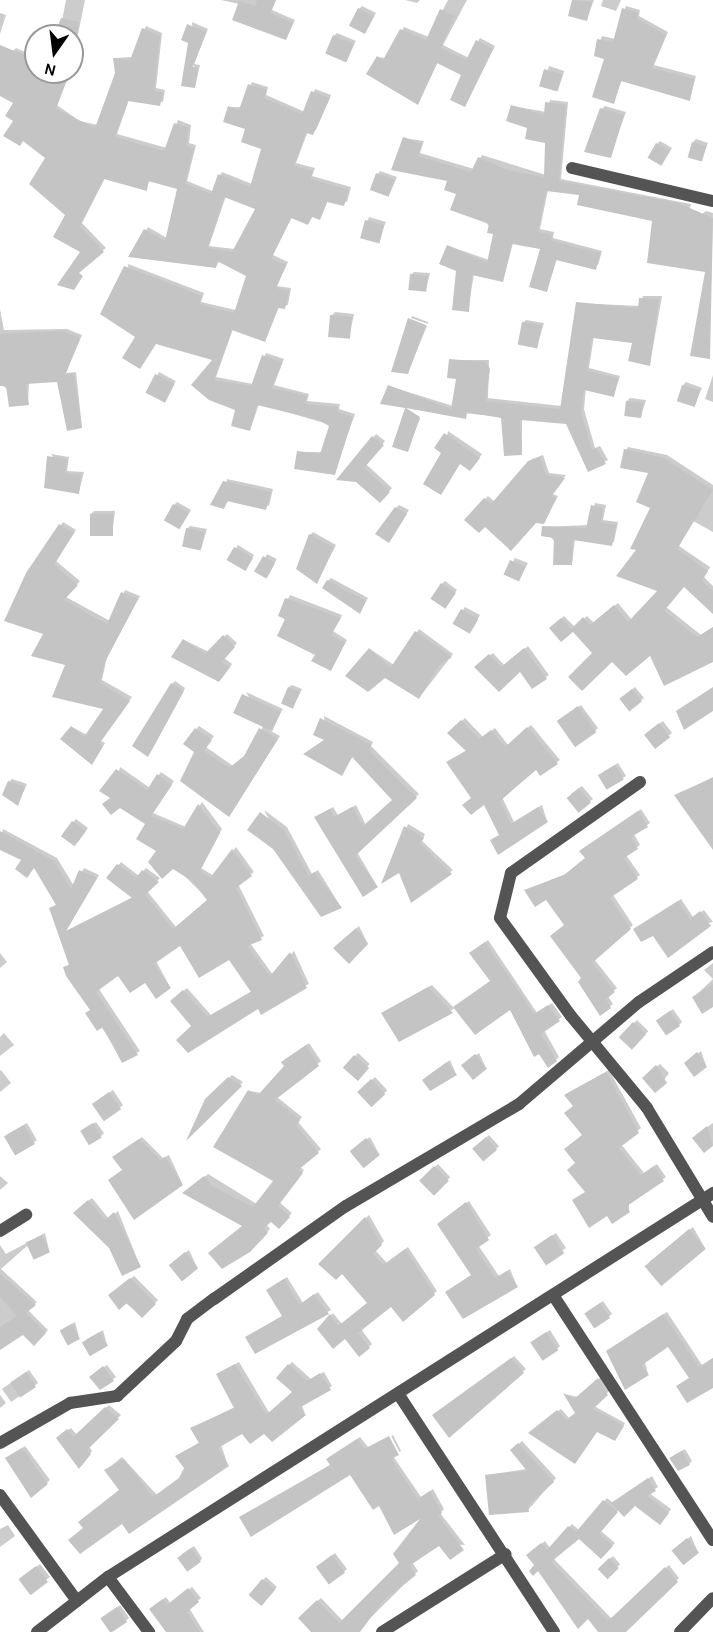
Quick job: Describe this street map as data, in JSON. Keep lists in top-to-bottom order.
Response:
{
  "north": "bottom"
}
